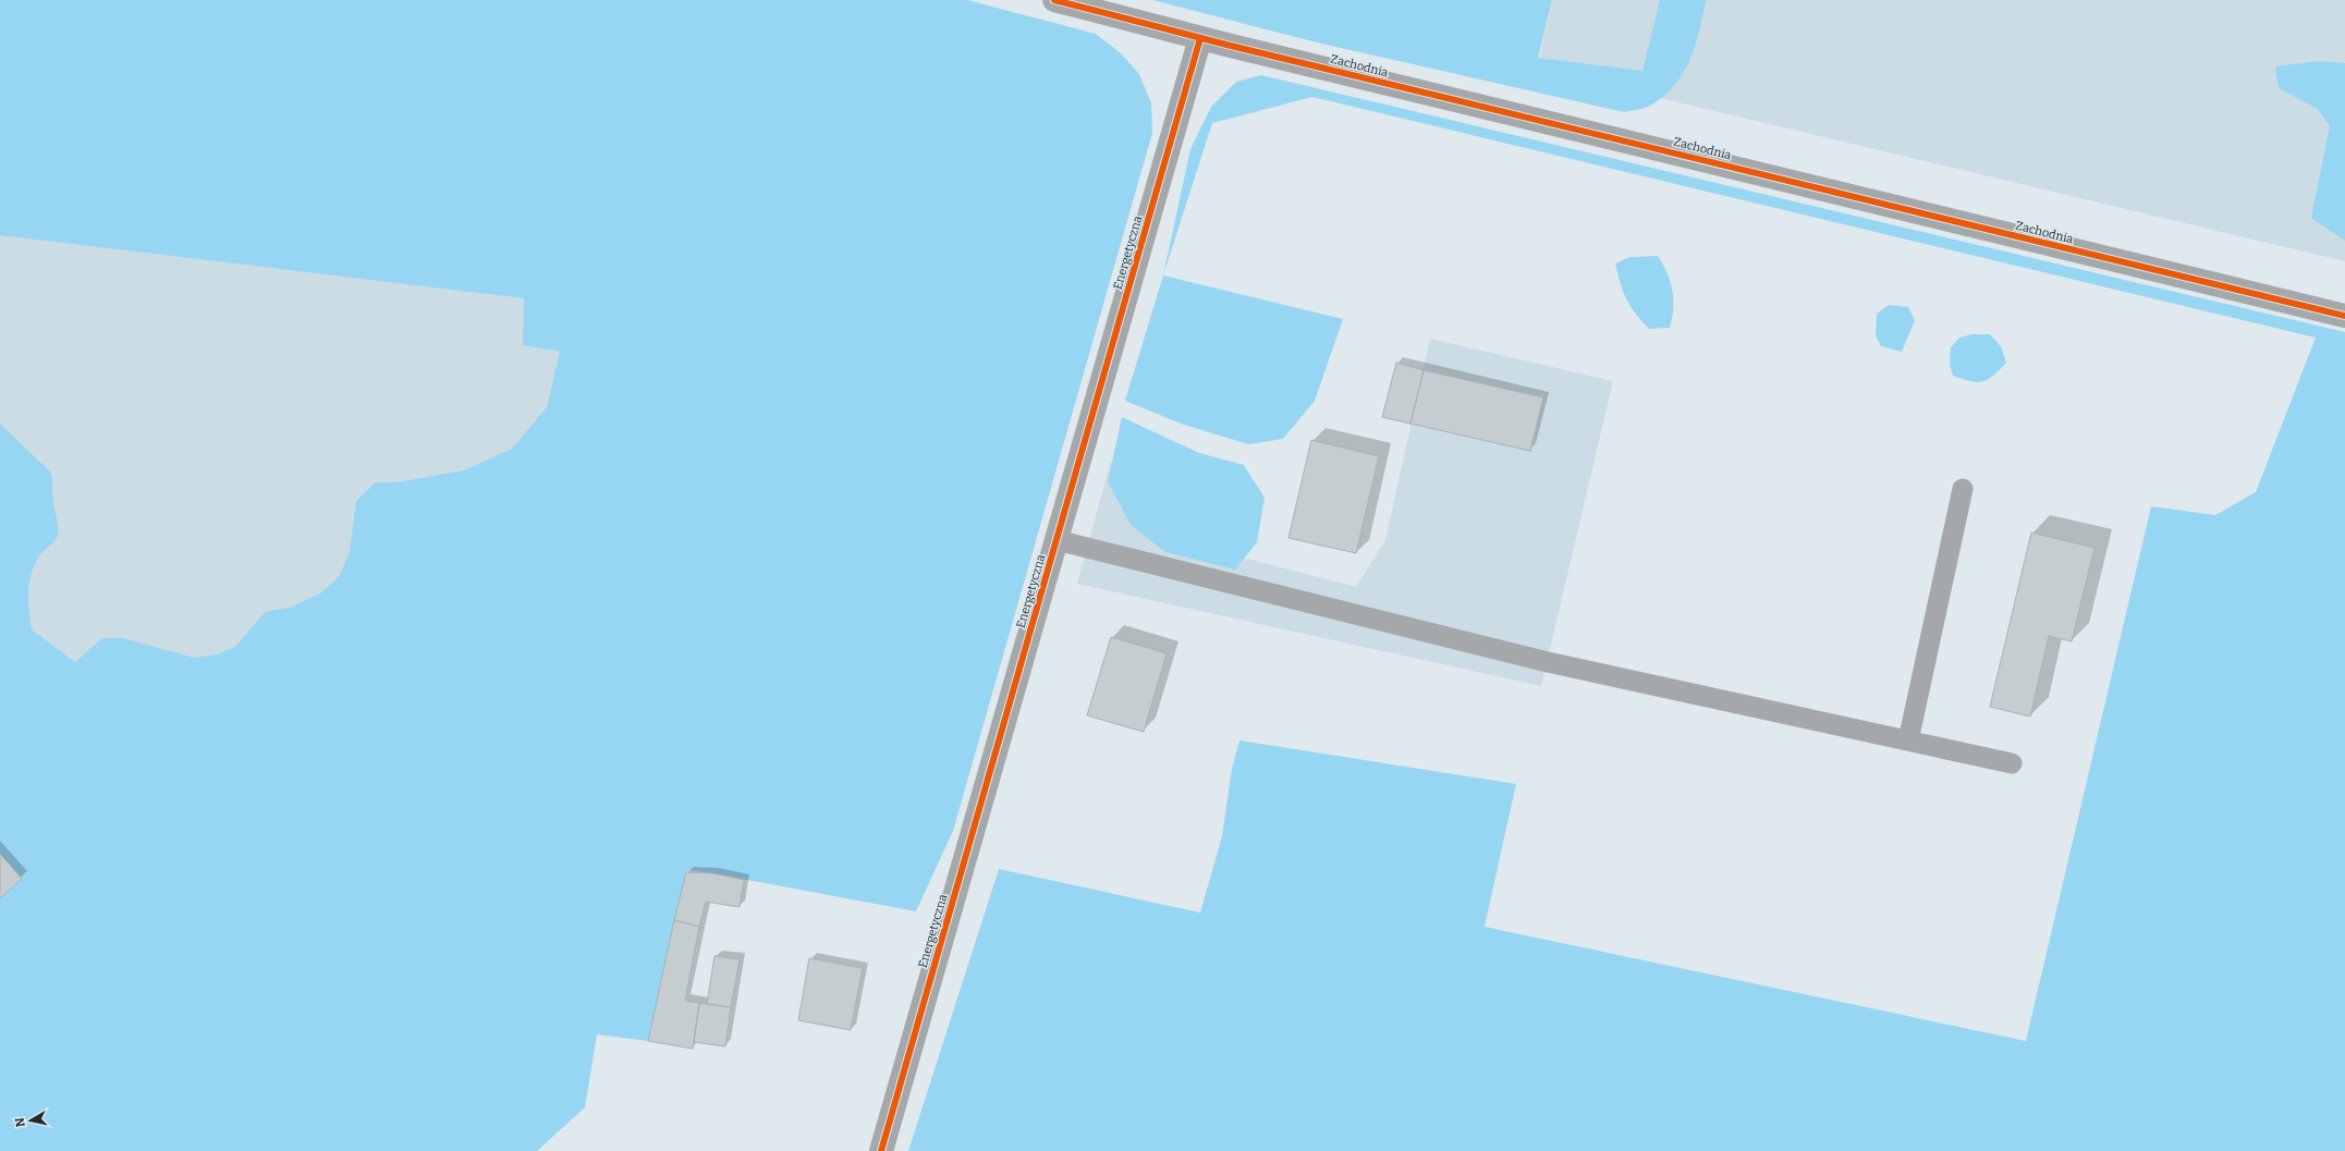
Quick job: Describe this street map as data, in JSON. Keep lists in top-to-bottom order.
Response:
{
  "streets": {
    "street": ["Zachodnia", "Energetyczna"]
  },
  "crossings": [
    ["Zachodnia", "Energetyczna"]
  ],
  "north": "left"
}
